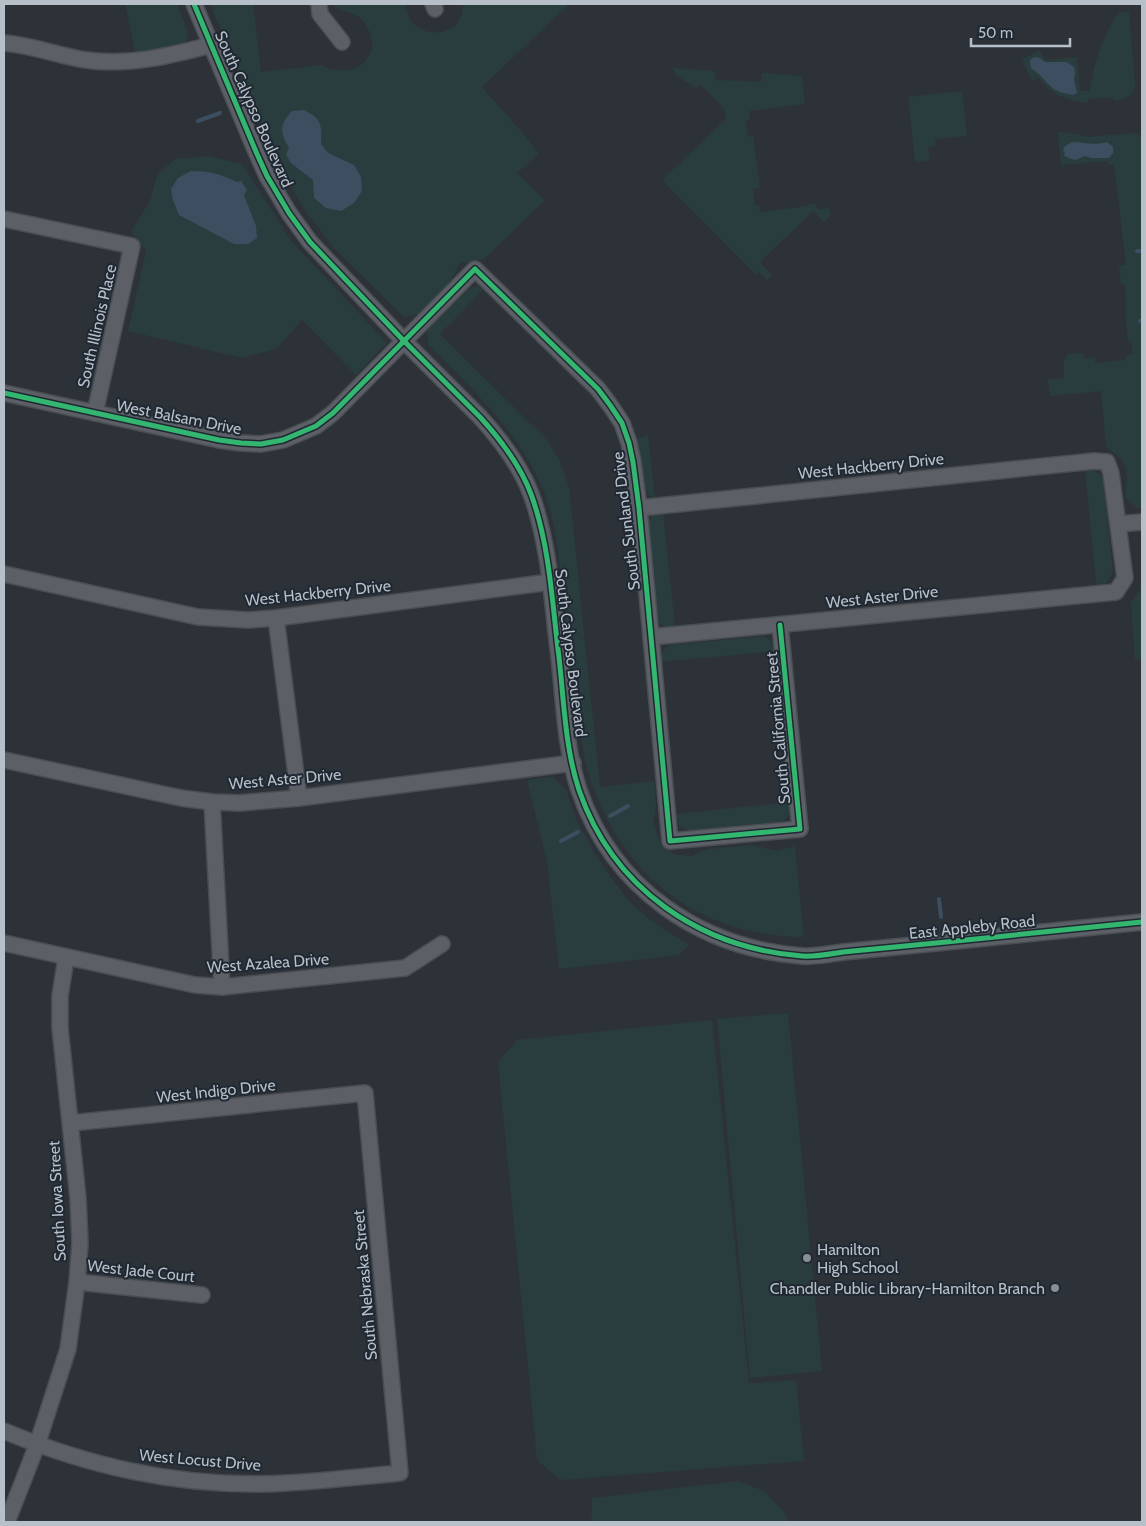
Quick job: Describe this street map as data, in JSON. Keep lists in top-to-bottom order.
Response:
{
  "streets": {
    "street": [
      "South Calypso Boulevard",
      "South Illinois Place",
      "West Balsam Drive",
      "West Hackberry Drive",
      "South Sunland Drive",
      "West Aster Drive",
      "South California Street",
      "East Appleby Road",
      "West Azalea Drive",
      "West Indigo Drive",
      "South Iowa Street",
      "West Jade Court",
      "South Nebraska Street",
      "West Locust Drive"
    ]
  },
  "crossings": [
    ["South Calypso Boulevard", "West Balsam Drive"],
    ["South Calypso Boulevard", "West Hackberry Drive"],
    ["South Calypso Boulevard", "South Sunland Drive"],
    ["South Calypso Boulevard", "West Aster Drive"],
    ["South Calypso Boulevard", "East Appleby Road"],
    ["South Illinois Place", "West Balsam Drive"],
    ["West Balsam Drive", "South Sunland Drive"],
    ["West Hackberry Drive", "South Sunland Drive"],
    ["West Hackberry Drive", "West Aster Drive"],
    ["South Sunland Drive", "West Aster Drive"],
    ["South Sunland Drive", "South California Street"],
    ["West Aster Drive", "South California Street"],
    ["West Azalea Drive", "South Iowa Street"],
    ["West Indigo Drive", "South Iowa Street"],
    ["West Indigo Drive", "South Nebraska Street"],
    ["South Iowa Street", "West Jade Court"],
    ["South Iowa Street", "West Locust Drive"],
    ["South Nebraska Street", "West Locust Drive"]
  ],
  "places": ["Hamilton High School", "Chandler Public Library-Hamilton Branch"],
  "scale_bar": "50 m"
}
